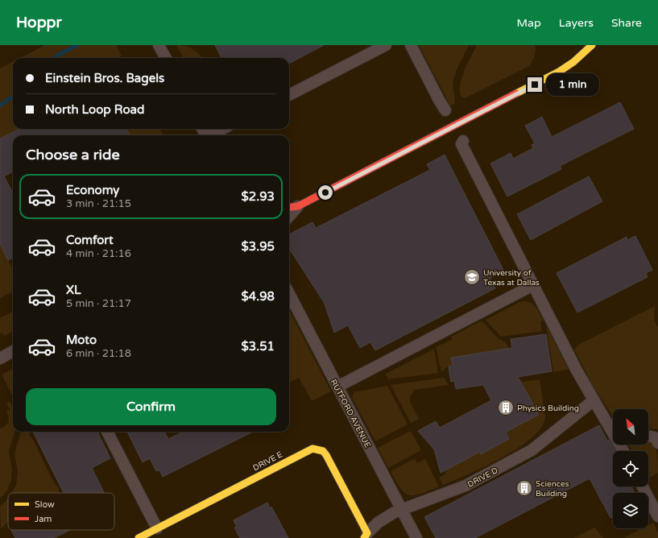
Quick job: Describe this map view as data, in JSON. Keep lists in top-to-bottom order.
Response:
{
  "streets": {
    "street": ["RUTFORD AVENUE", "DRIVE E", "DRIVE D"]
  },
  "crossings": [
    ["RUTFORD AVENUE", "DRIVE D"],
    ["DRIVE E", "DRIVE D"]
  ],
  "places": {
    "school or university": ["University of Texas at Dallas"],
    "building": ["Physics Building", "Sciences Building"]
  },
  "legend": ["Slow", "Jam"],
  "north": "top left",
  "page": {
    "header": "Hoppr",
    "nav": ["Map", "Layers", "Share"],
    "banner": ["Einstein Bros. Bagels", "North Loop Road"],
    "bubble": "1 min",
    "heading": "Choose a ride",
    "list": [
      {
        "name": "Economy",
        "note": "3 min · 21:15",
        "value": "$2.93"
      },
      {
        "name": "Comfort",
        "note": "4 min · 21:16",
        "value": "$3.95"
      },
      {
        "name": "XL",
        "note": "5 min · 21:17",
        "value": "$4.98"
      },
      {
        "name": "Moto",
        "note": "6 min · 21:18",
        "value": "$3.51"
      }
    ],
    "buttons": "Confirm"
  }
}
